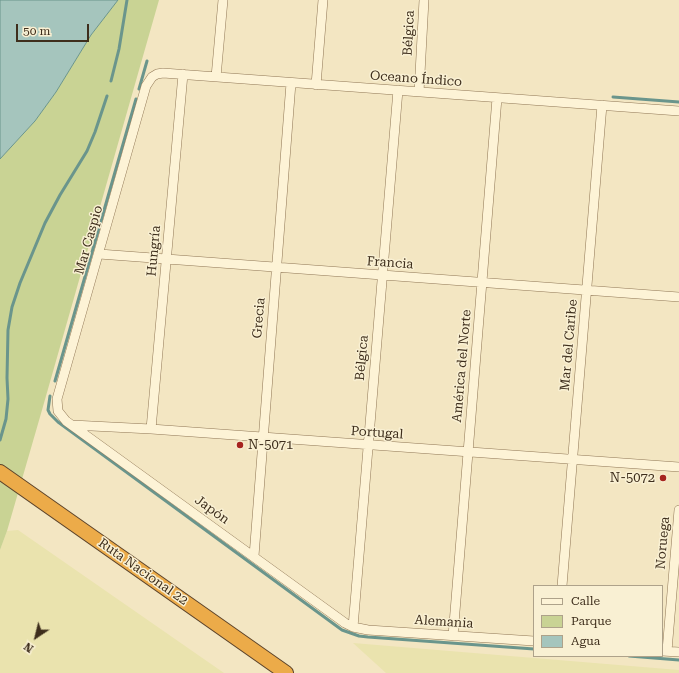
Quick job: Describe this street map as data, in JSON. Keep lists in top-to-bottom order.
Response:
{
  "streets": {
    "highway": ["Ruta Nacional 22"],
    "street": [
      "Bélgica",
      "Oceano Índico",
      "Mar Caspio",
      "Hungría",
      "Francia",
      "Grecia",
      "Mar del Caribe",
      "América del Norte",
      "Portugal",
      "Japón",
      "Noruega",
      "Alemania"
    ]
  },
  "crossings": [
    ["Bélgica", "Oceano Índico"],
    ["Bélgica", "Francia"],
    ["Bélgica", "Portugal"],
    ["Bélgica", "Japón"],
    ["Bélgica", "Alemania"],
    ["Oceano Índico", "Mar Caspio"],
    ["Oceano Índico", "Hungría"],
    ["Oceano Índico", "Grecia"],
    ["Oceano Índico", "Mar del Caribe"],
    ["Oceano Índico", "América del Norte"],
    ["Mar Caspio", "Francia"],
    ["Mar Caspio", "Japón"],
    ["Hungría", "Francia"],
    ["Hungría", "Portugal"],
    ["Francia", "Grecia"],
    ["Francia", "Mar del Caribe"],
    ["Francia", "América del Norte"],
    ["Grecia", "Portugal"],
    ["Grecia", "Japón"],
    ["Mar del Caribe", "Portugal"],
    ["América del Norte", "Portugal"],
    ["América del Norte", "Alemania"],
    ["Portugal", "Japón"],
    ["Japón", "Alemania"]
  ],
  "places": ["N-5071", "N-5072"],
  "legend": ["Calle", "Parque", "Agua"],
  "scale_bar": "50 m",
  "north": "bottom left"
}
